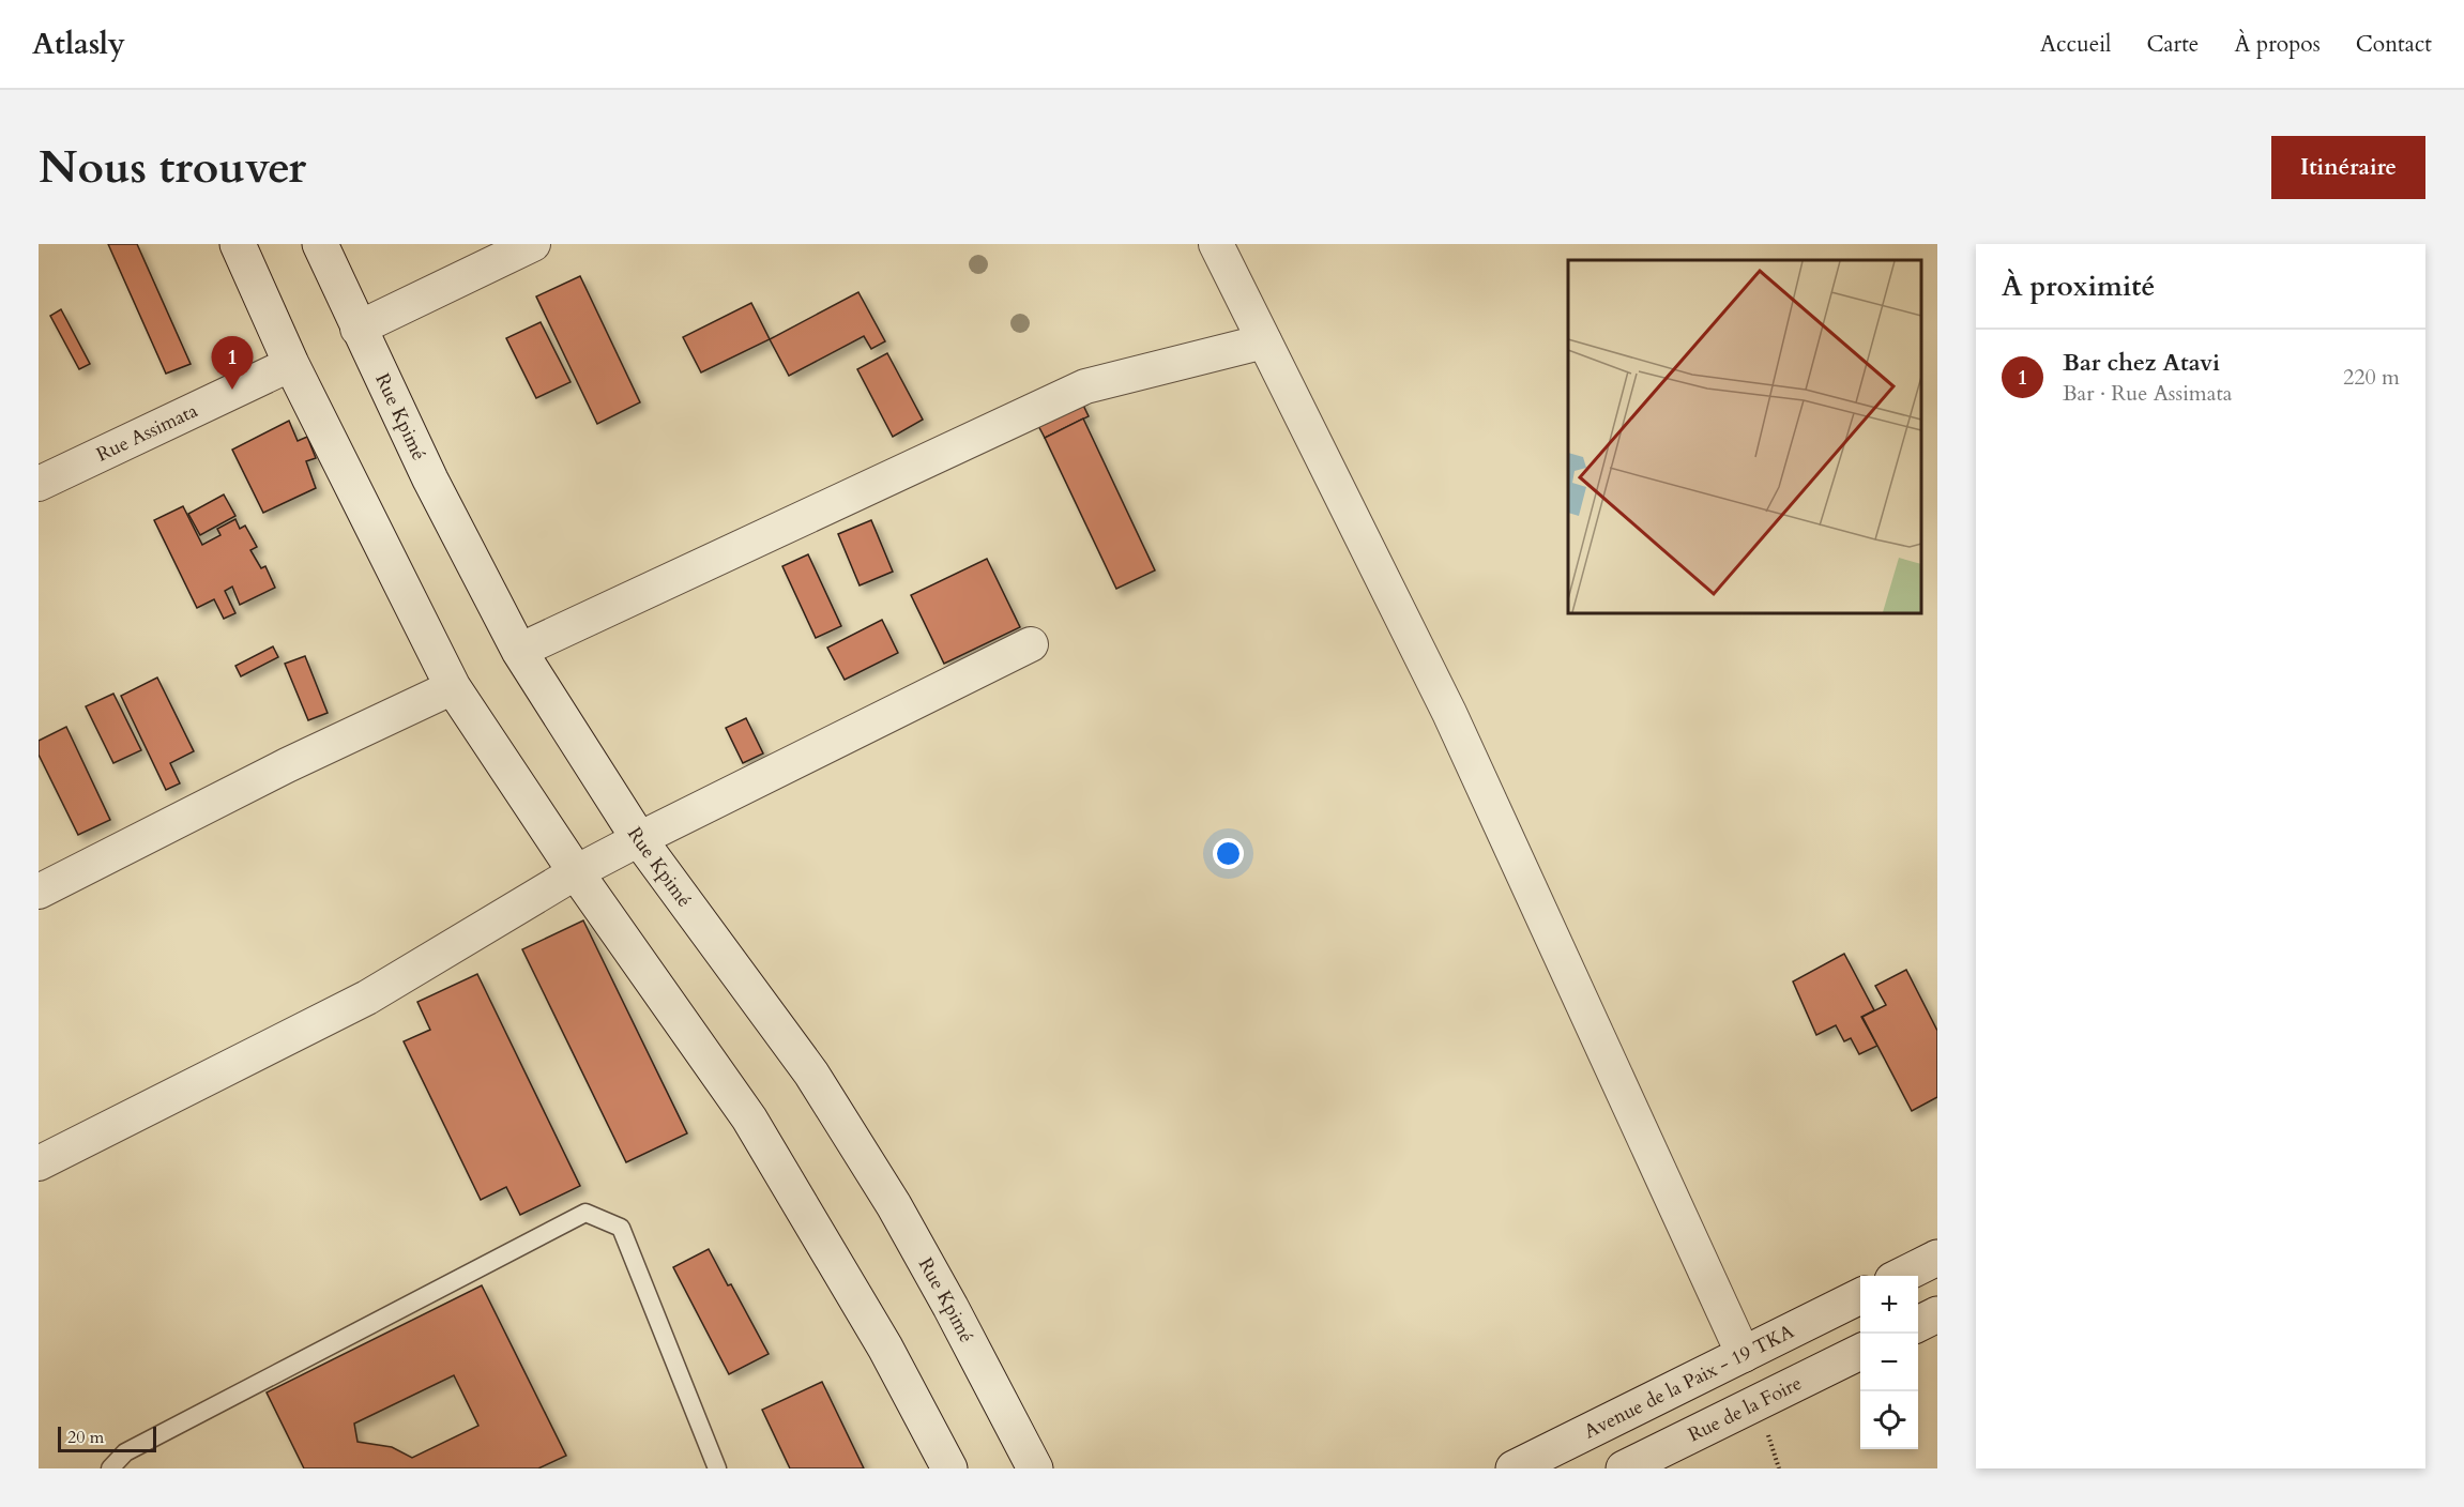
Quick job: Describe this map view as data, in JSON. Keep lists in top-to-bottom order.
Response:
{
  "streets": {
    "main road": ["Rue Kpimé", "Avenue de la Paix - 19 TKA", "Rue de la Foire"],
    "street": ["Rue Assimata"]
  },
  "scale_bar": "20 m",
  "page": {
    "header": "Atlasly",
    "nav": [
      "Accueil",
      "Carte",
      "À propos",
      "Contact"
    ],
    "buttons": "Itinéraire",
    "title": "Nous trouver",
    "heading": "À proximité",
    "list": [
      {
        "mark": "1",
        "name": "Bar chez Atavi",
        "note": "Bar · Rue Assimata",
        "value": "220 m"
      }
    ],
    "pins": "1",
    "map_buttons": ["+", "−"],
    "scale": "20 m"
  }
}
